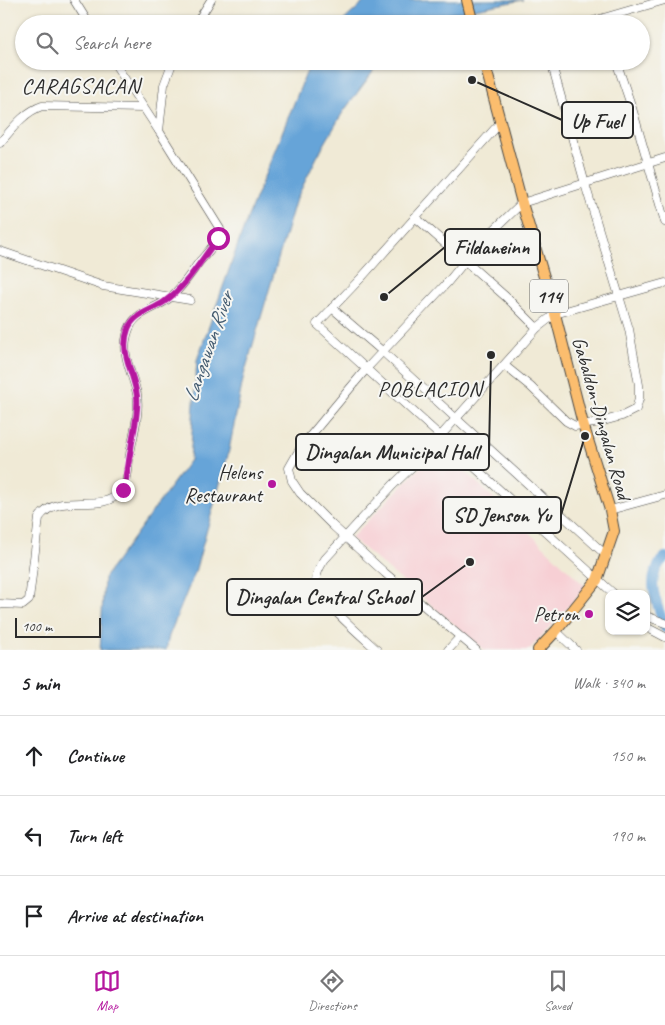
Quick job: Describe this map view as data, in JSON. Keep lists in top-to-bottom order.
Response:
{
  "streets": {
    "main road": ["114", "Gabaldon-Dingalan Road"]
  },
  "districts": ["CARAGSACAN", "POBLACION"],
  "water": ["Langawan River"],
  "places": [
    "Up Fuel",
    "Fildaneinn",
    "Dingalan Municipal Hall",
    "SD Jenson Yu",
    "Helens Restaurant",
    "Dingalan Central School",
    "Petron"
  ],
  "scale_bar": "100 m",
  "page": {
    "search": "Search here",
    "scale": "100 m",
    "heading": ["5 min", "Walk · 340 m"],
    "list": [
      ["Continue", "150 m"],
      ["Turn left", "190 m"],
      "Arrive at destination"
    ],
    "nav": ["Map", "Directions", "Saved"]
  }
}
